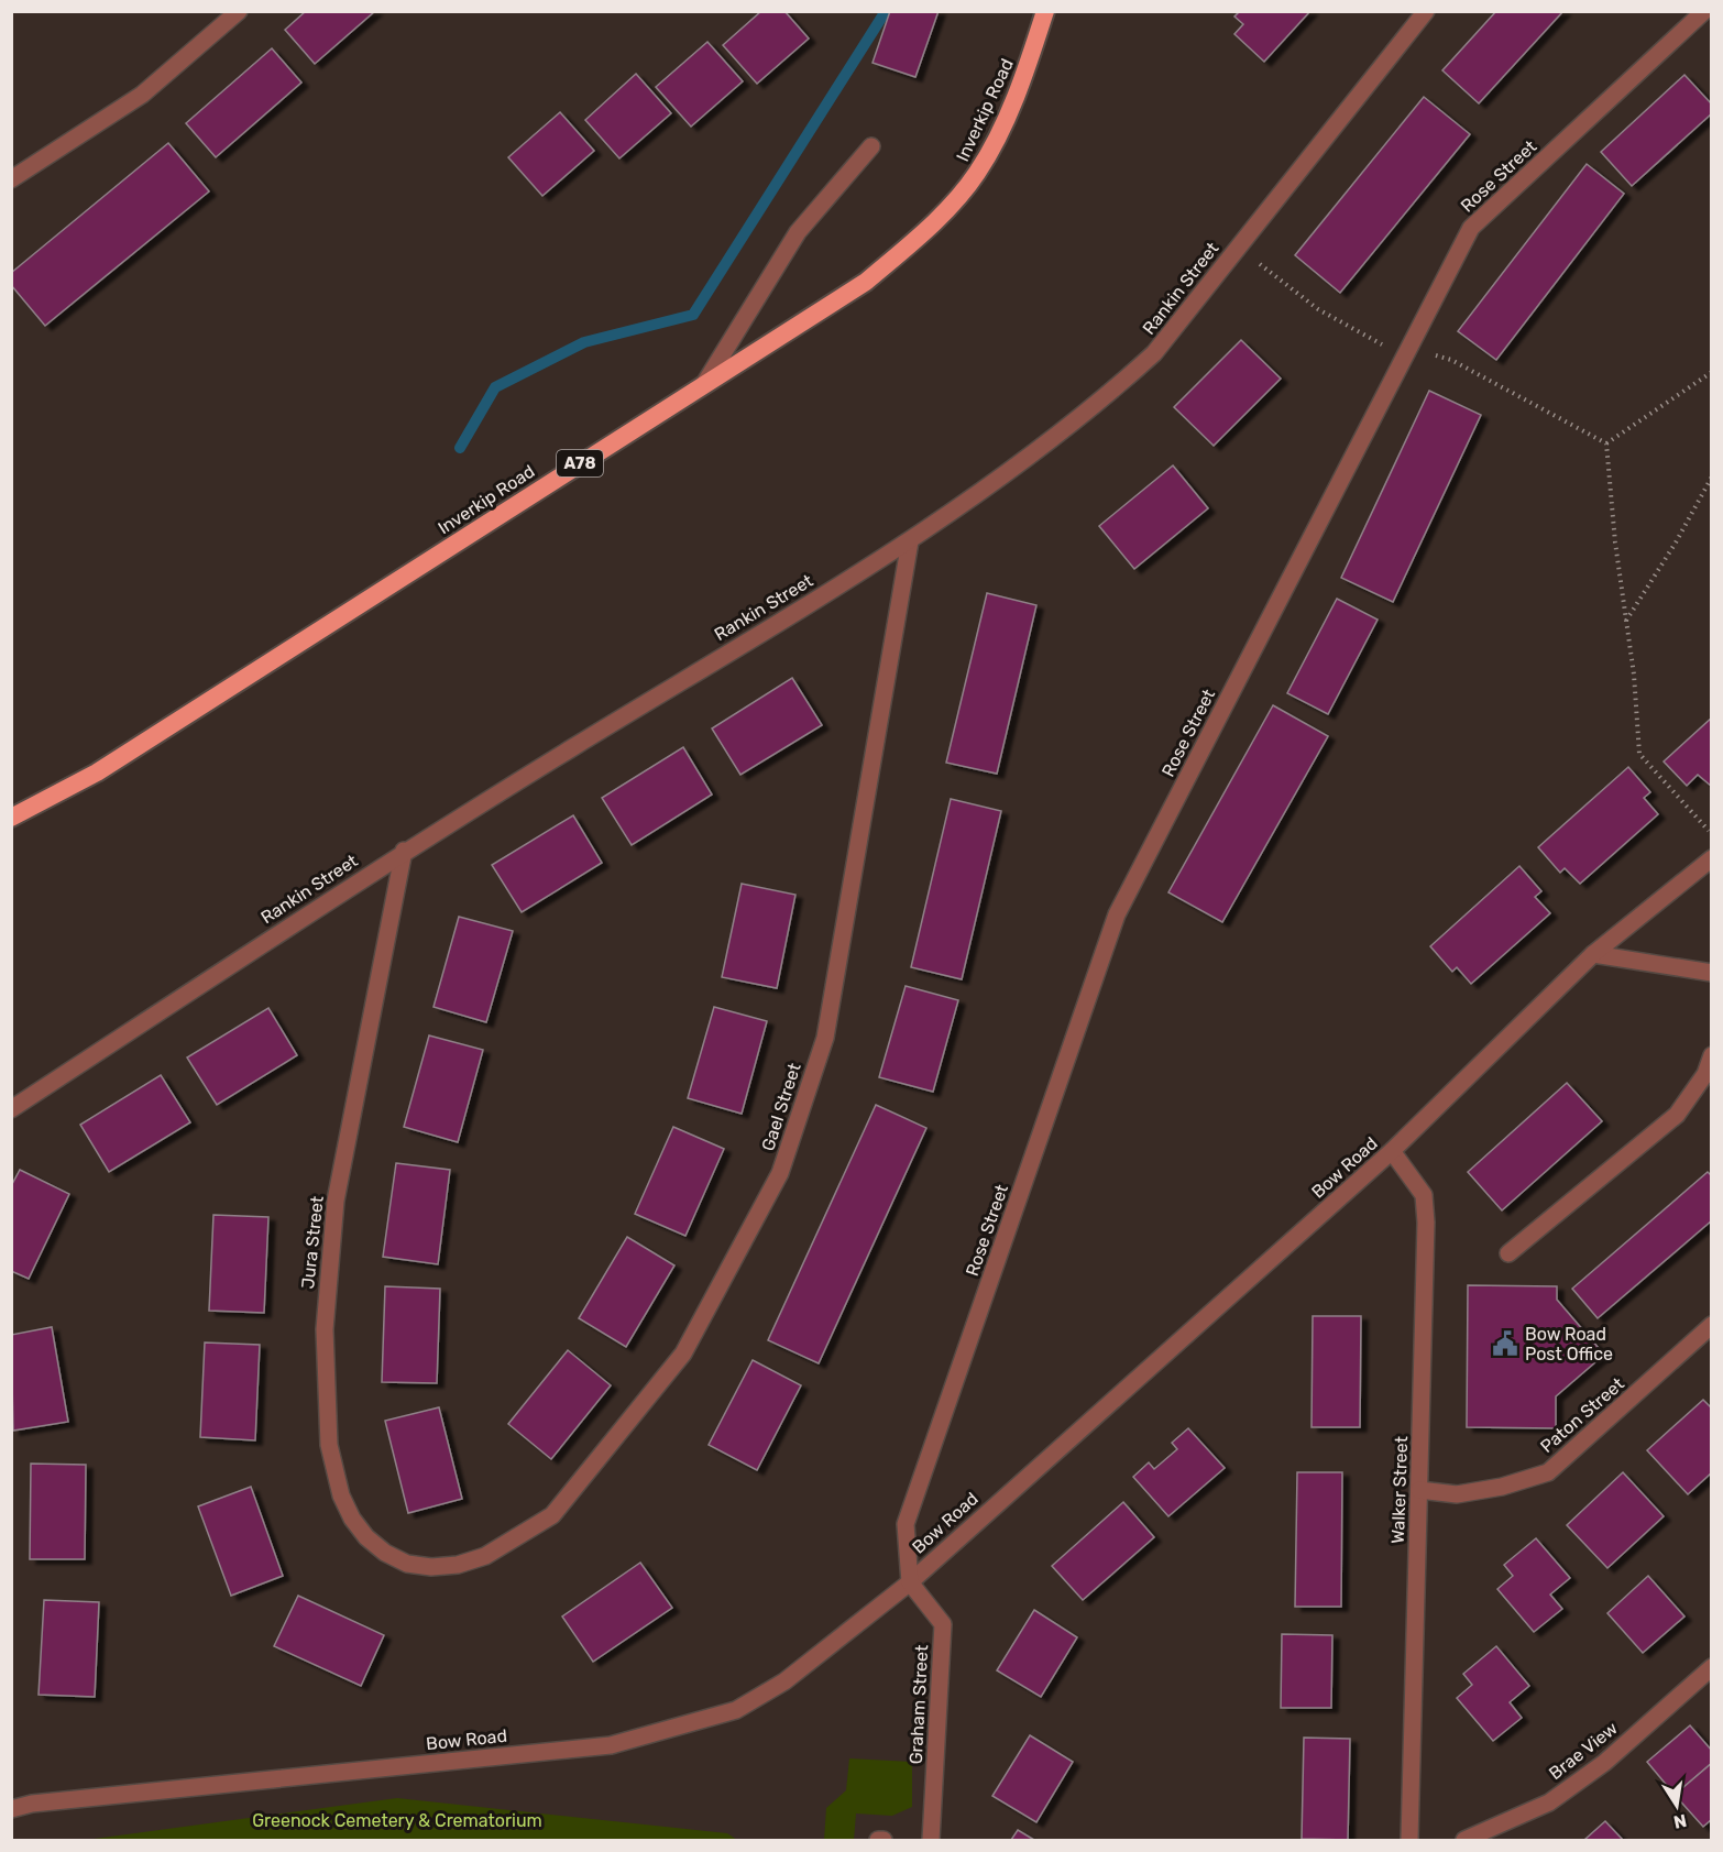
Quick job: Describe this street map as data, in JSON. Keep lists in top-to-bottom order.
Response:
{
  "streets": {
    "highway": ["Inverkip Road", "A78"],
    "street": [
      "Rose Street",
      "Rankin Street",
      "Gael Street",
      "Bow Road",
      "Jura Street",
      "Paton Street",
      "Walker Street",
      "Graham Street",
      "Brae View"
    ]
  },
  "crossings": [
    ["Rose Street", "Bow Road"],
    ["Rose Street", "Graham Street"],
    ["Rankin Street", "Gael Street"],
    ["Rankin Street", "Jura Street"],
    ["Gael Street", "Jura Street"],
    ["Bow Road", "Walker Street"],
    ["Bow Road", "Graham Street"],
    ["Paton Street", "Walker Street"]
  ],
  "parks": ["Greenock Cemetery & Crematorium"],
  "places": {
    "public building": ["Bow Road Post Office"]
  },
  "north": "bottom"
}
